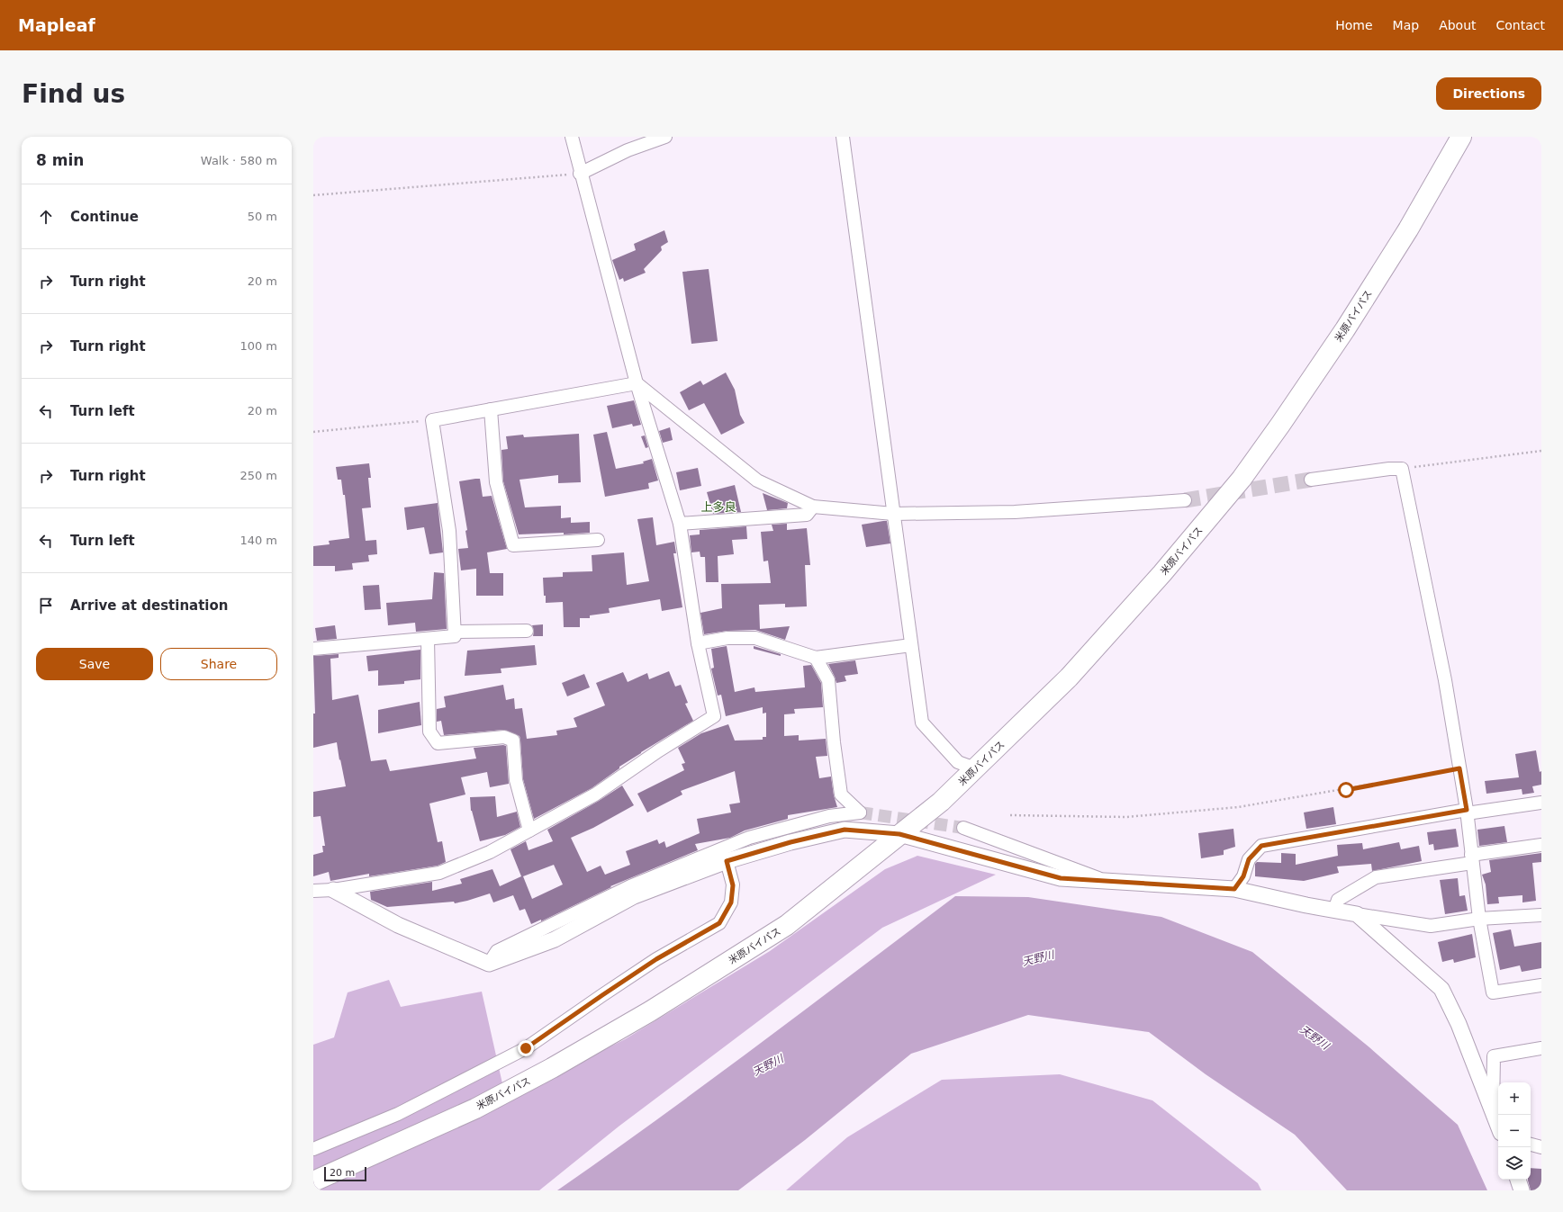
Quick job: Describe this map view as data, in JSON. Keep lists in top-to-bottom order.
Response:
{
  "streets": {
    "highway": ["米原バイパス"]
  },
  "districts": ["上多良"],
  "water": ["天野川"],
  "scale_bar": "20 m",
  "page": {
    "header": "Mapleaf",
    "nav": [
      "Home",
      "Map",
      "About",
      "Contact"
    ],
    "buttons": [
      "Directions",
      ["Save", "Share"]
    ],
    "title": "Find us",
    "heading": ["8 min", "Walk · 580 m"],
    "list": [
      ["Continue", "50 m"],
      ["Turn right", "20 m"],
      ["Turn right", "100 m"],
      ["Turn left", "20 m"],
      ["Turn right", "250 m"],
      ["Turn left", "140 m"],
      "Arrive at destination"
    ],
    "map_buttons": ["+", "−"],
    "scale": "20 m"
  }
}
